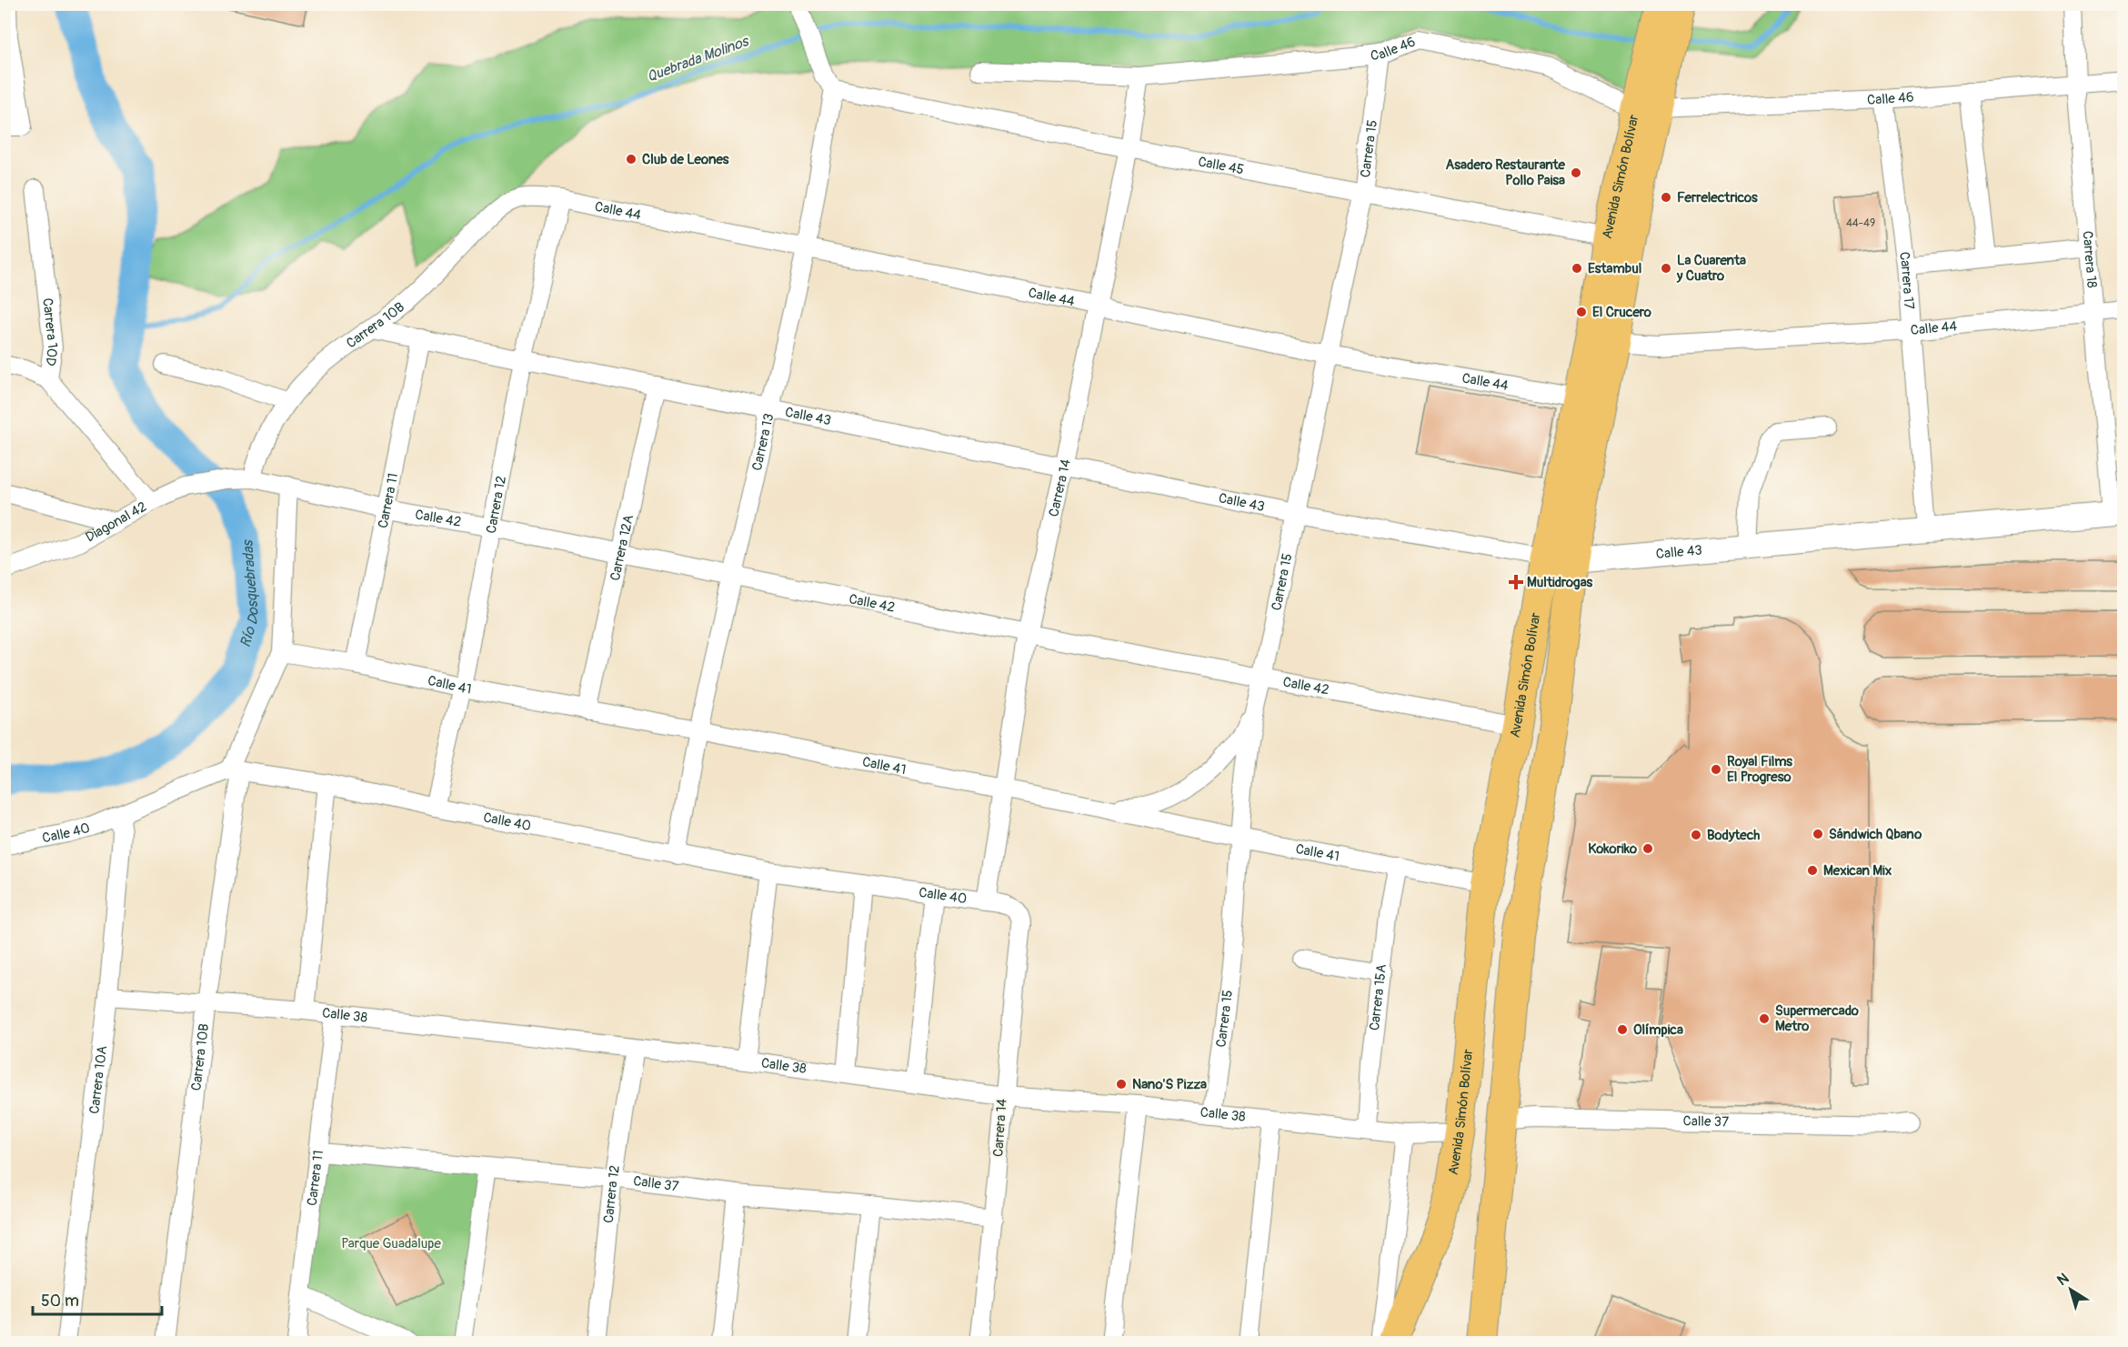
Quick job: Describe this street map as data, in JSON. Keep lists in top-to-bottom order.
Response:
{
  "streets": {
    "main road": ["Avenida Simón Bolívar"],
    "street": [
      "Calle 46",
      "Carrera 15",
      "Calle 45",
      "Calle 44",
      "Carrera 18",
      "Carrera 17",
      "Carrera 10B",
      "Carrera 10D",
      "Calle 43",
      "Carrera 13",
      "Carrera 14",
      "Carrera 11",
      "Carrera 12",
      "Calle 42",
      "Diagonal 42",
      "Carrera 12A",
      "Calle 41",
      "Calle 40",
      "Carrera 15A",
      "Calle 38",
      "Carrera 10A",
      "Calle 37"
    ]
  },
  "crossings": [
    ["Calle 46", "Carrera 15"],
    ["Calle 46", "Avenida Simón Bolívar"],
    ["Calle 46", "Carrera 18"],
    ["Calle 46", "Carrera 17"],
    ["Calle 46", "Carrera 14"],
    ["Carrera 15", "Calle 45"],
    ["Carrera 15", "Calle 44"],
    ["Carrera 15", "Calle 43"],
    ["Carrera 15", "Calle 42"],
    ["Carrera 15", "Calle 41"],
    ["Carrera 15", "Calle 38"],
    ["Calle 45", "Avenida Simón Bolívar"],
    ["Calle 45", "Carrera 13"],
    ["Calle 45", "Carrera 14"],
    ["Avenida Simón Bolívar", "Calle 44"],
    ["Avenida Simón Bolívar", "Calle 43"],
    ["Avenida Simón Bolívar", "Calle 42"],
    ["Avenida Simón Bolívar", "Calle 41"],
    ["Avenida Simón Bolívar", "Calle 38"],
    ["Avenida Simón Bolívar", "Calle 37"],
    ["Calle 44", "Carrera 18"],
    ["Calle 44", "Carrera 17"],
    ["Calle 44", "Carrera 10B"],
    ["Calle 44", "Carrera 13"],
    ["Calle 44", "Carrera 14"],
    ["Calle 44", "Carrera 12"],
    ["Carrera 18", "Calle 43"],
    ["Carrera 17", "Calle 43"],
    ["Carrera 10B", "Calle 43"],
    ["Carrera 10B", "Calle 42"],
    ["Carrera 10B", "Calle 41"],
    ["Carrera 10B", "Calle 40"],
    ["Carrera 10B", "Calle 38"],
    ["Carrera 10D", "Diagonal 42"],
    ["Calle 43", "Carrera 13"],
    ["Calle 43", "Carrera 14"],
    ["Calle 43", "Carrera 11"],
    ["Calle 43", "Carrera 12"],
    ["Calle 43", "Carrera 12A"],
    ["Carrera 13", "Calle 42"],
    ["Carrera 13", "Calle 41"],
    ["Carrera 13", "Calle 40"],
    ["Carrera 14", "Calle 42"],
    ["Carrera 14", "Calle 41"],
    ["Carrera 14", "Calle 40"],
    ["Carrera 14", "Calle 38"],
    ["Carrera 14", "Calle 37"],
    ["Carrera 11", "Calle 42"],
    ["Carrera 11", "Calle 41"],
    ["Carrera 11", "Calle 38"],
    ["Carrera 11", "Calle 37"],
    ["Carrera 12", "Calle 42"],
    ["Carrera 12", "Calle 41"],
    ["Carrera 12", "Calle 40"],
    ["Carrera 12", "Calle 38"],
    ["Carrera 12", "Calle 37"],
    ["Calle 42", "Diagonal 42"],
    ["Calle 42", "Carrera 12A"],
    ["Carrera 12A", "Calle 41"],
    ["Calle 41", "Carrera 15A"],
    ["Calle 40", "Carrera 10A"],
    ["Carrera 15A", "Calle 38"],
    ["Calle 38", "Carrera 10A"]
  ],
  "water": ["Quebrada Molinos", "Río Dosquebradas"],
  "parks": ["Parque Guadalupe"],
  "places": {
    "other": [
      "Club de Leones",
      "Asadero Restaurante Pollo Paisa",
      "Ferrelectricos",
      "Estambul",
      "La Cuarenta y Cuatro",
      "El Crucero",
      "Royal Films El Progreso",
      "Sándwich Qbano",
      "Bodytech",
      "Kokoriko",
      "Mexican Mix",
      "Supermercado Metro",
      "Olímpica",
      "Nano'S Pizza"
    ],
    "health": ["Multidrogas"]
  },
  "house_numbers": ["44-49"],
  "scale_bar": "50 m",
  "north": "top left"
}
